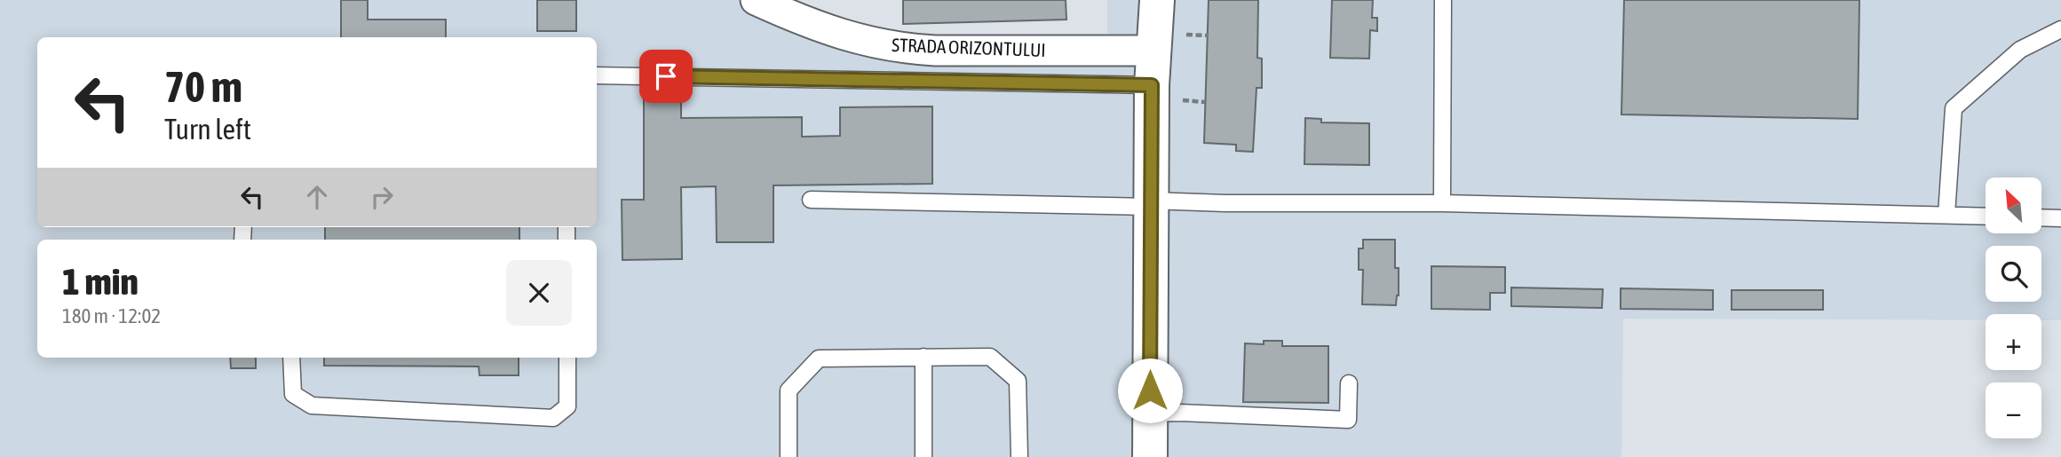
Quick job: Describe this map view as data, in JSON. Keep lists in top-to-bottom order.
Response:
{
  "streets": {
    "street": ["STRADA ORIZONTULUI"]
  },
  "north": "top left",
  "page": {
    "turn": ["70 m", "Turn left"],
    "map_buttons": ["+", "−"],
    "heading": ["1 min", "180 m · 12:02"]
  }
}
